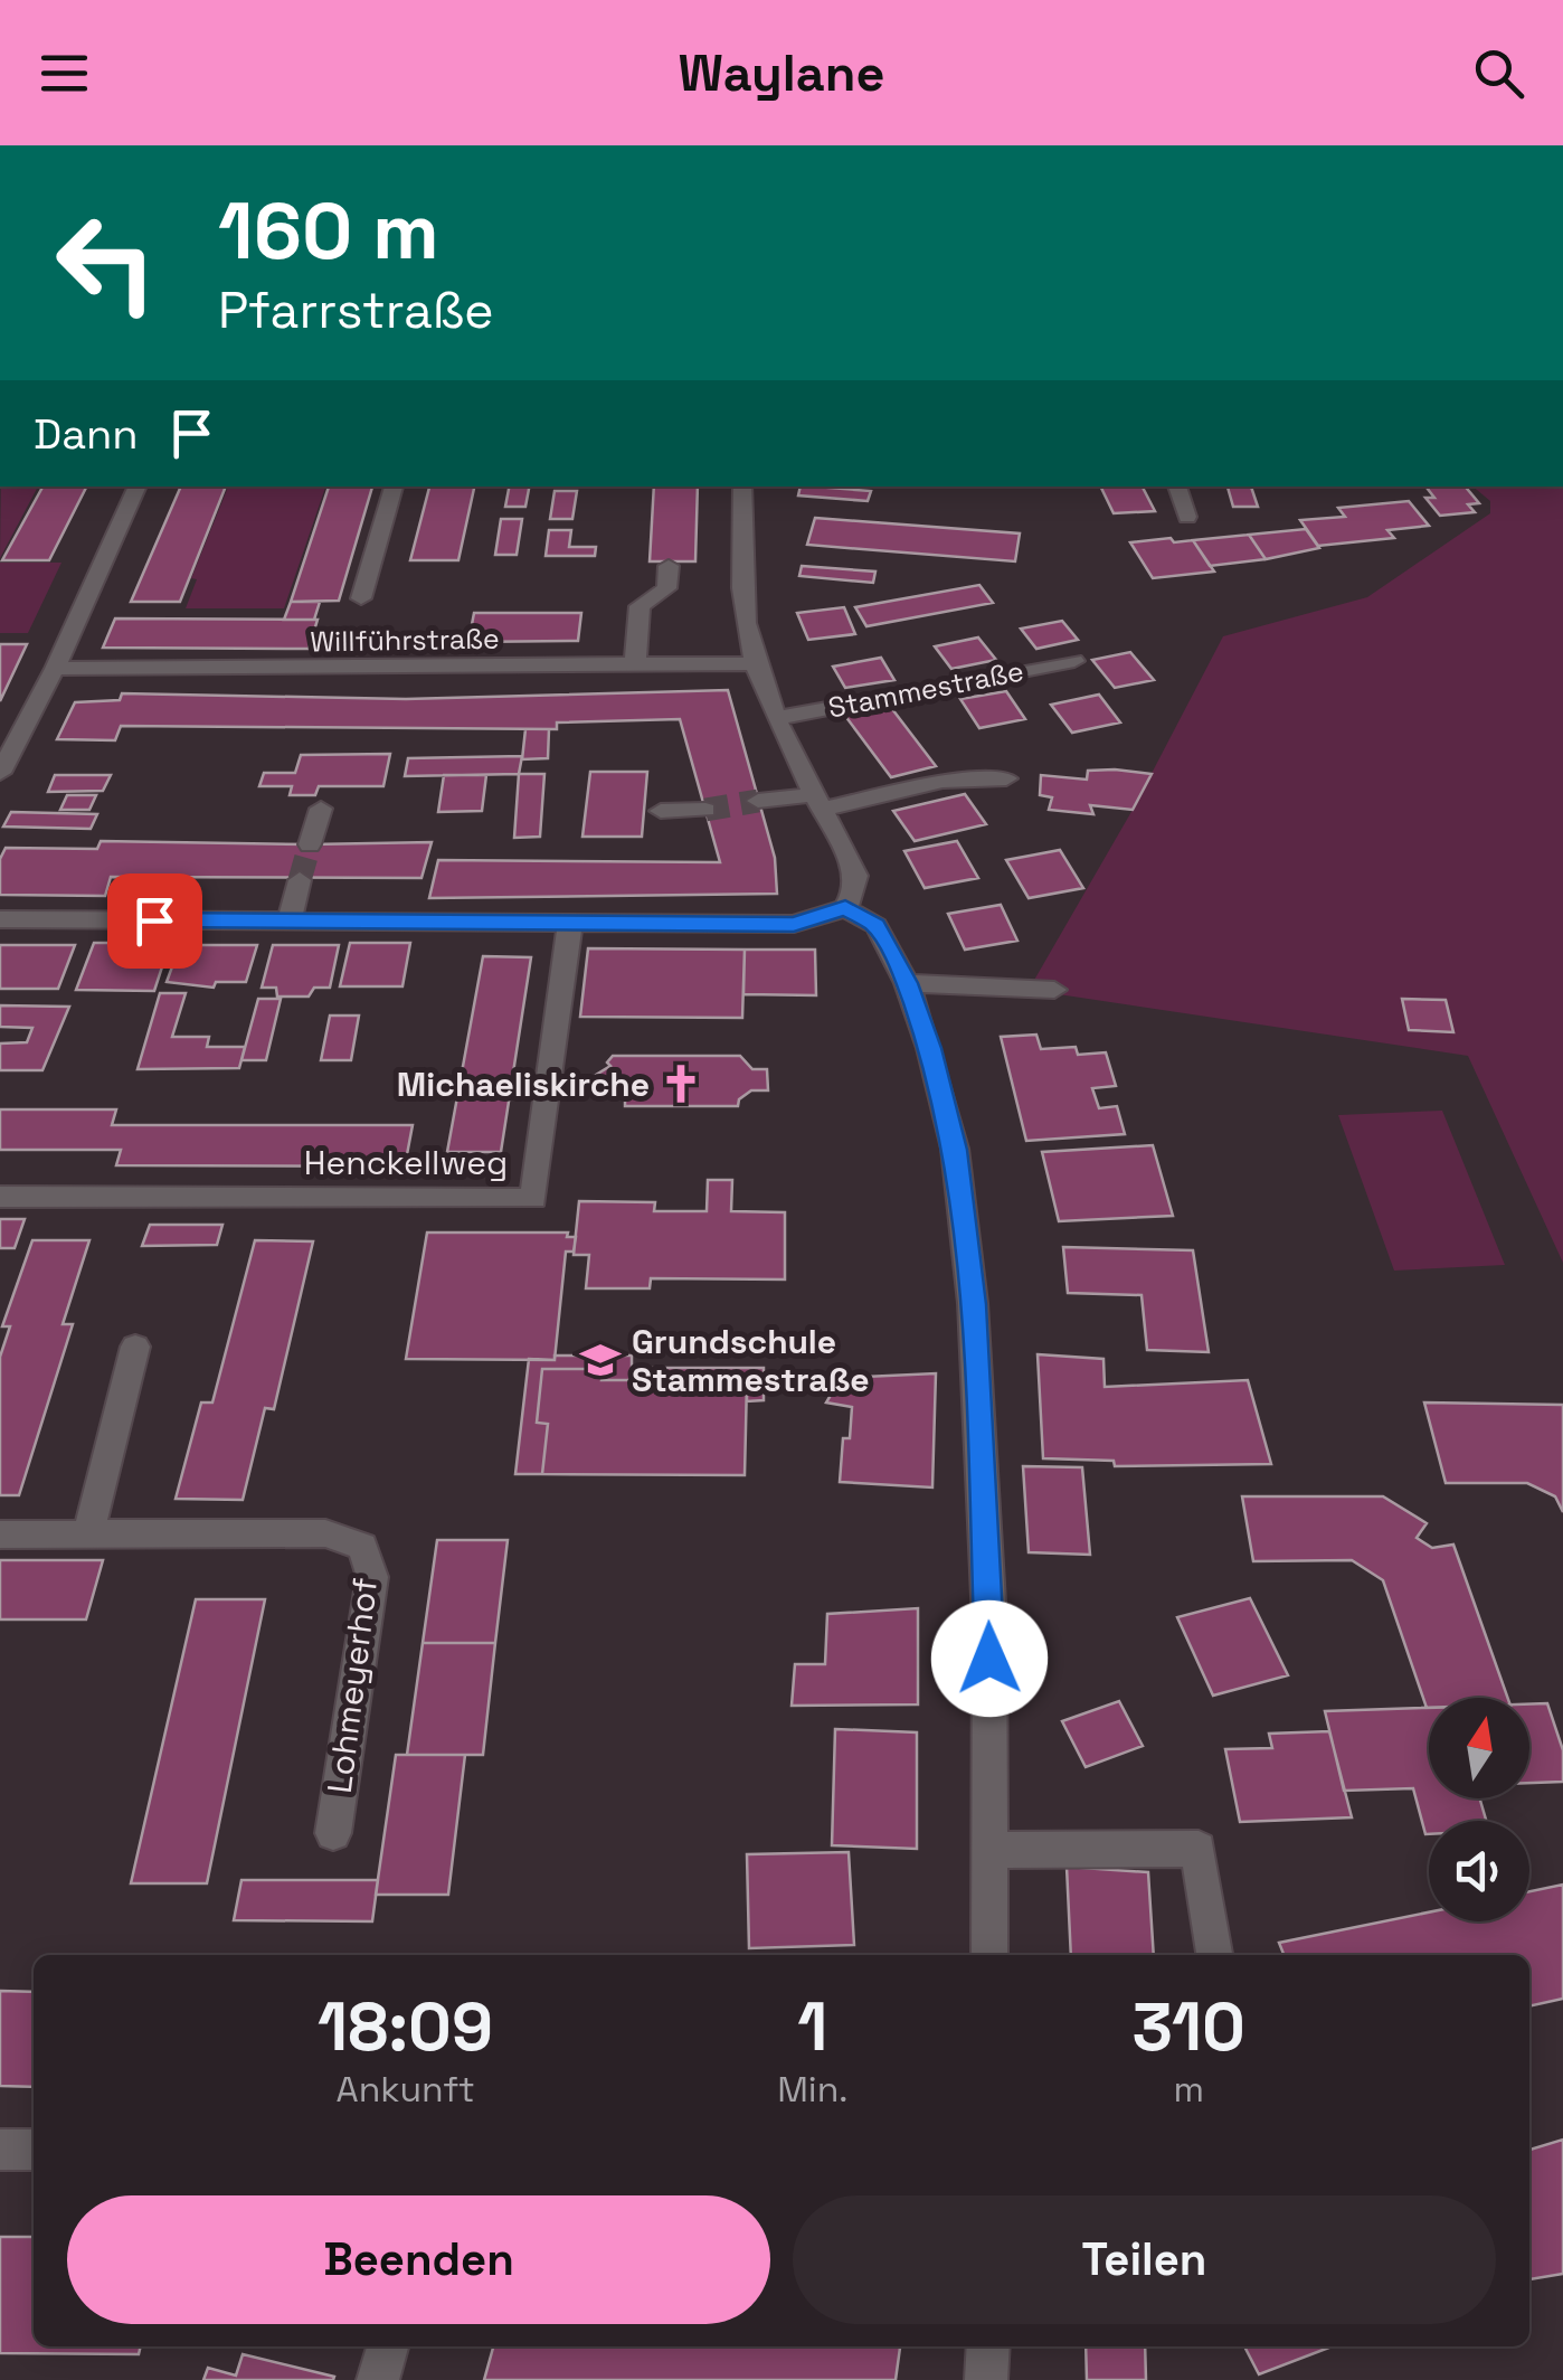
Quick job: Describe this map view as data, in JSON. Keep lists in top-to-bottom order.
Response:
{
  "streets": {
    "street": [
      "Willführstraße",
      "Stammestraße",
      "Henckellweg",
      "Lohmeyerhof"
    ]
  },
  "crossings": [
    ["Willführstraße", "Stammestraße"]
  ],
  "places": {
    "church": ["Michaeliskirche"],
    "school or university": ["Grundschule Stammestraße"]
  },
  "north": "top",
  "page": {
    "header": "Waylane",
    "turn": ["160 m", "Pfarrstraße"],
    "then": "Dann",
    "eta": [
      "18:09",
      "Ankunft",
      "1",
      "Min.",
      "310",
      "m"
    ],
    "buttons": ["Beenden", "Teilen"]
  }
}
